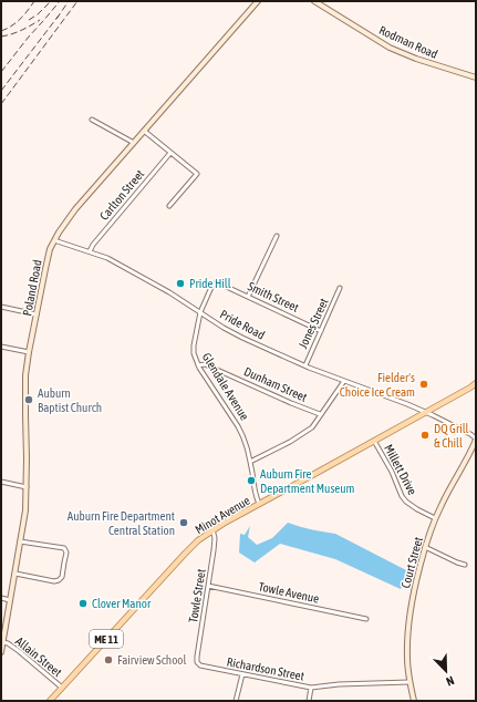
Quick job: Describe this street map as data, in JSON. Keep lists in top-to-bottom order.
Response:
{
  "streets": {
    "main road": ["Minot Avenue", "ME 11"],
    "street": [
      "Rodman Road",
      "Carlton Street",
      "Poland Road",
      "Smith Street",
      "Jones Street",
      "Pride Road",
      "Dunham Street",
      "Glendale Avenue",
      "Millett Drive",
      "Court Street",
      "Towle Avenue",
      "Towle Street",
      "Allain Street",
      "Richardson Street"
    ]
  },
  "crossings": [
    ["Carlton Street", "Pride Road"],
    ["Poland Road", "Pride Road"],
    ["Poland Road", "Allain Street"],
    ["Smith Street", "Jones Street"],
    ["Smith Street", "Glendale Avenue"],
    ["Jones Street", "Pride Road"],
    ["Pride Road", "Glendale Avenue"],
    ["Pride Road", "Minot Avenue"],
    ["Pride Road", "Court Street"],
    ["Dunham Street", "Glendale Avenue"],
    ["Glendale Avenue", "Minot Avenue"],
    ["Millett Drive", "Minot Avenue"],
    ["Millett Drive", "Court Street"],
    ["Minot Avenue", "Towle Street"],
    ["Minot Avenue", "Allain Street"],
    ["Court Street", "Richardson Street"],
    ["Towle Avenue", "Towle Street"],
    ["Towle Street", "Richardson Street"]
  ],
  "places": [
    "Pride Hill",
    "Fielder's Choice Ice Cream",
    "Auburn Baptist Church",
    "DQ Grill & Chill",
    "Auburn Fire Department Museum",
    "Auburn Fire Department Central Station",
    "Clover Manor",
    "Fairview School"
  ],
  "north": "bottom right"
}
